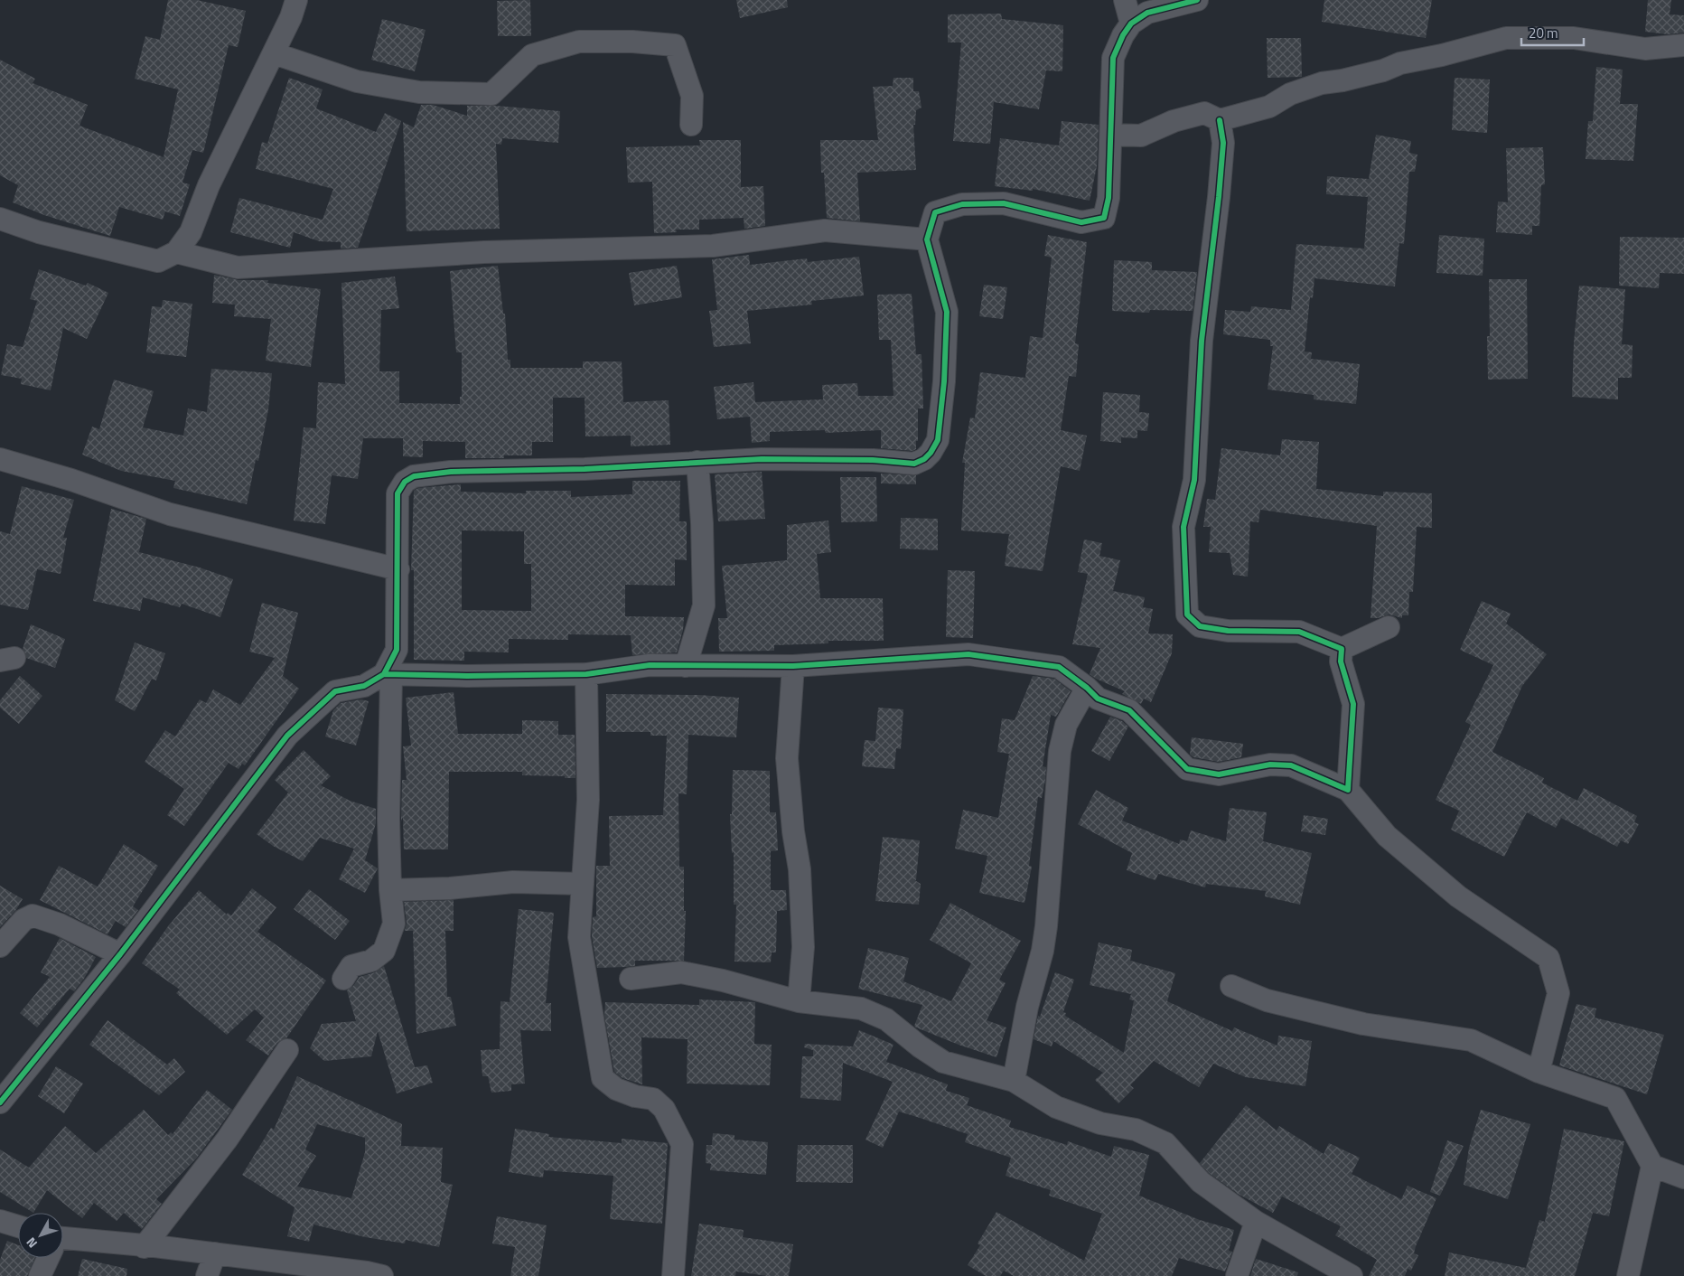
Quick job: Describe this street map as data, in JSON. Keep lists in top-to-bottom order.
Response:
{
  "scale_bar": "20 m",
  "north": "bottom left"
}
